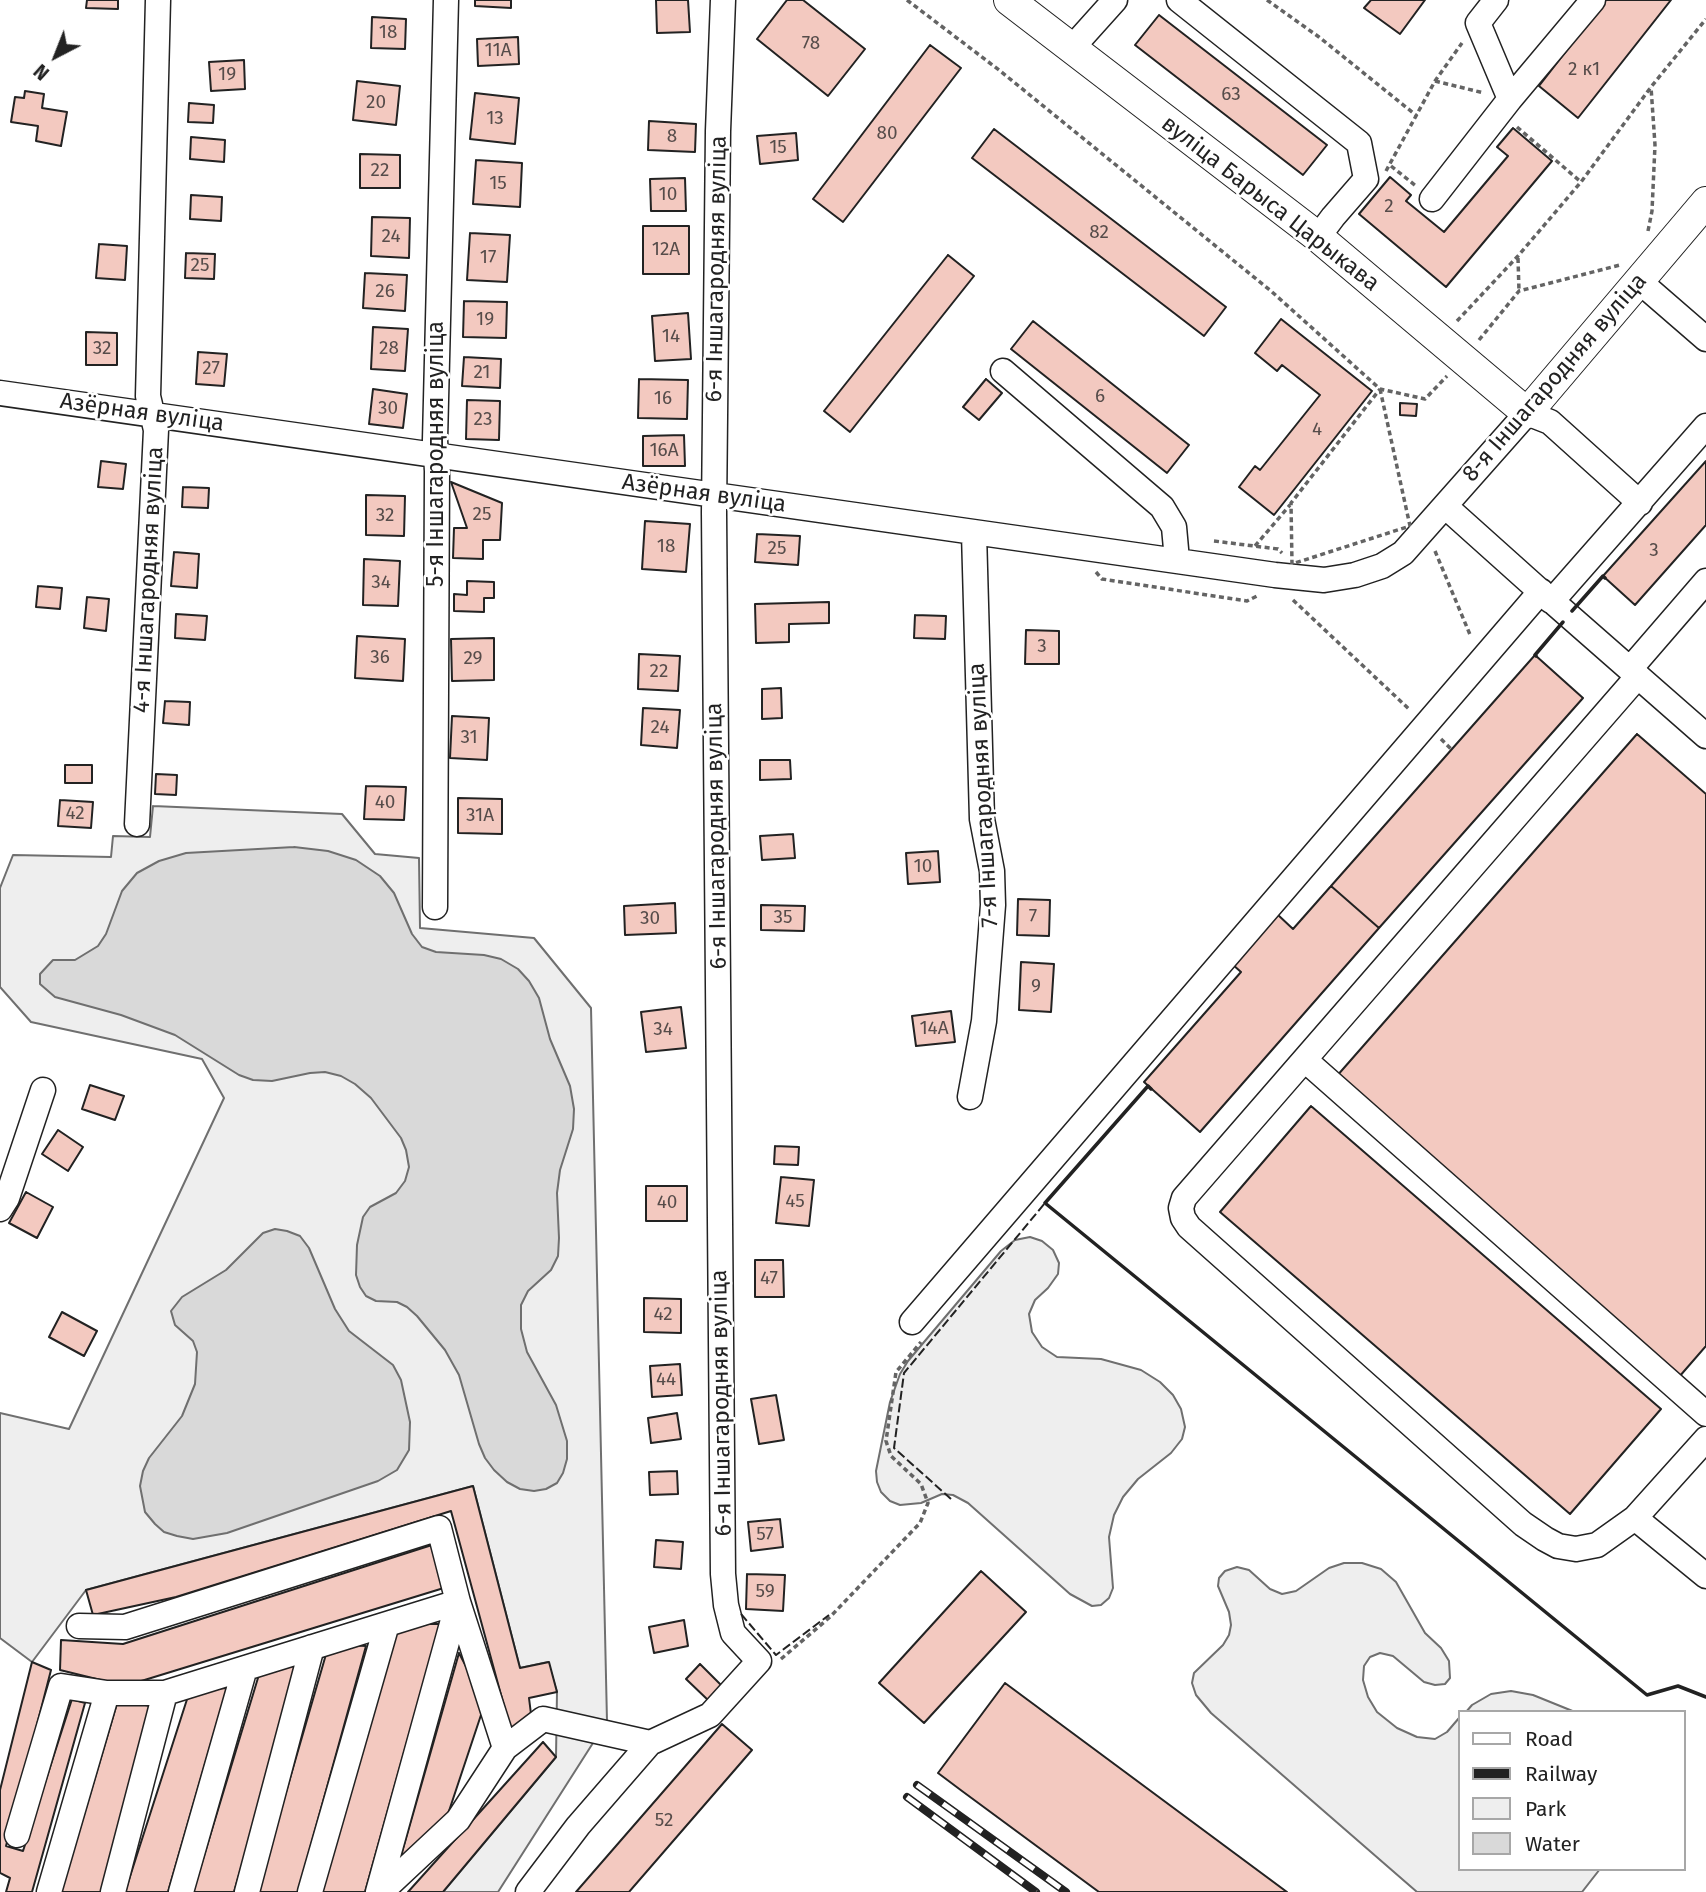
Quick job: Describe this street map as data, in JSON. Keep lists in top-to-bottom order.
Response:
{
  "streets": {
    "main road": ["вуліца Барыса Царыкава", "8-я Іншагародняя вуліца"],
    "street": [
      "6-я Іншагародняя вуліца",
      "Азёрная вуліца",
      "5-я Іншагародняя вуліца",
      "4-я Іншагародняя вуліца",
      "7-я Іншагародняя вуліца"
    ]
  },
  "crossings": [
    ["вуліца Барыса Царыкава", "8-я Іншагародняя вуліца"],
    ["6-я Іншагародняя вуліца", "Азёрная вуліца"],
    ["8-я Іншагародняя вуліца", "Азёрная вуліца"],
    ["Азёрная вуліца", "5-я Іншагародняя вуліца"],
    ["Азёрная вуліца", "4-я Іншагародняя вуліца"],
    ["Азёрная вуліца", "7-я Іншагародняя вуліца"]
  ],
  "house_numbers": [
    "18",
    "78",
    "11А",
    "2 к1",
    "19",
    "63",
    "20",
    "13",
    "80",
    "8",
    "15",
    "22",
    "15",
    "10",
    "2",
    "82",
    "24",
    "12А",
    "17",
    "25",
    "26",
    "19",
    "14",
    "32",
    "28",
    "27",
    "21",
    "6",
    "16",
    "30",
    "23",
    "4",
    "16А",
    "25",
    "32",
    "18",
    "25",
    "3",
    "34",
    "3",
    "36",
    "29",
    "22",
    "24",
    "31",
    "40",
    "42",
    "31А",
    "10",
    "7",
    "35",
    "30",
    "9",
    "14А",
    "34",
    "45",
    "40",
    "47",
    "42",
    "44",
    "57",
    "59",
    "52"
  ],
  "legend": [
    "Road",
    "Railway",
    "Park",
    "Water"
  ],
  "north": "bottom left"
}
